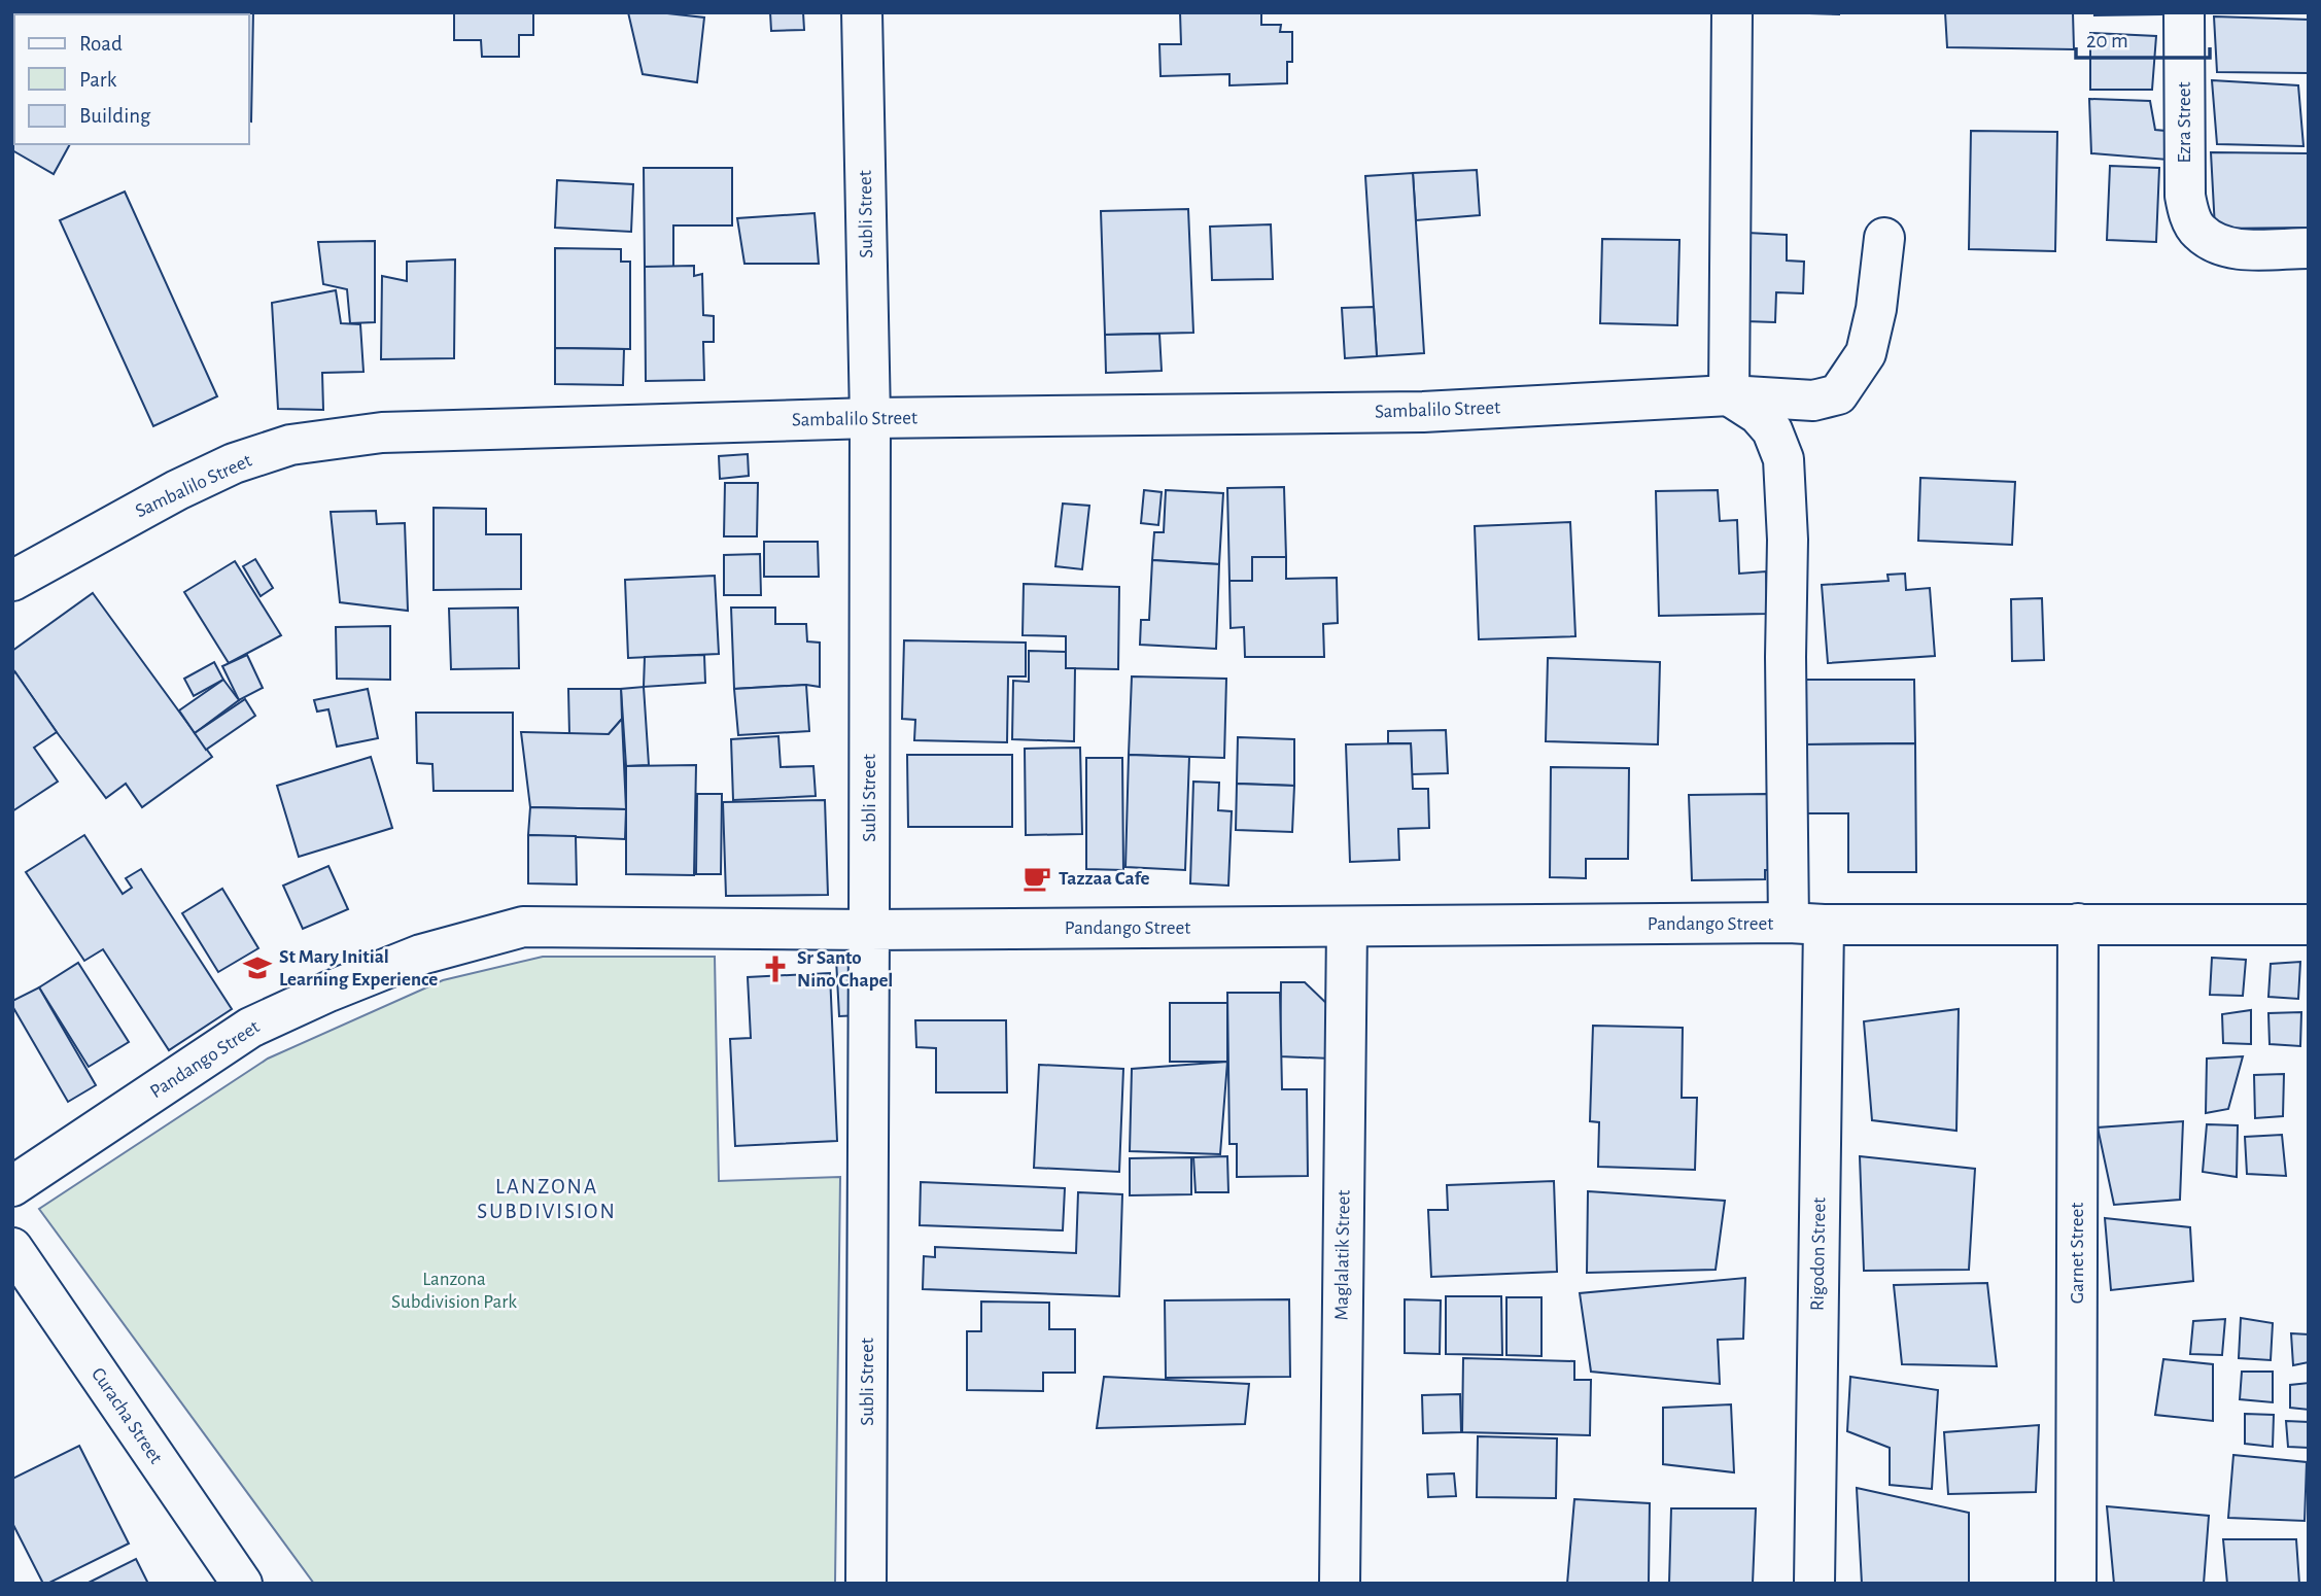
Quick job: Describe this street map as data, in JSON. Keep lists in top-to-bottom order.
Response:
{
  "streets": {
    "street": [
      "Ezra Street",
      "Subli Street",
      "Sambalilo Street",
      "Pandango Street",
      "Garnet Street",
      "Rigodon Street",
      "Maglalatik Street",
      "Curacha Street"
    ]
  },
  "crossings": [
    ["Subli Street", "Sambalilo Street"],
    ["Subli Street", "Pandango Street"],
    ["Sambalilo Street", "Rigodon Street"],
    ["Pandango Street", "Garnet Street"],
    ["Pandango Street", "Rigodon Street"],
    ["Pandango Street", "Maglalatik Street"]
  ],
  "districts": ["LANZONA SUBDIVISION"],
  "parks": ["Lanzona Subdivision Park"],
  "places": {
    "cafe": ["Tazzaa Cafe"],
    "school or university": ["St Mary Initial Learning Experience"],
    "church": ["Sr Santo Nino Chapel"]
  },
  "legend": ["Road", "Park", "Building"],
  "scale_bar": "20 m"
}
